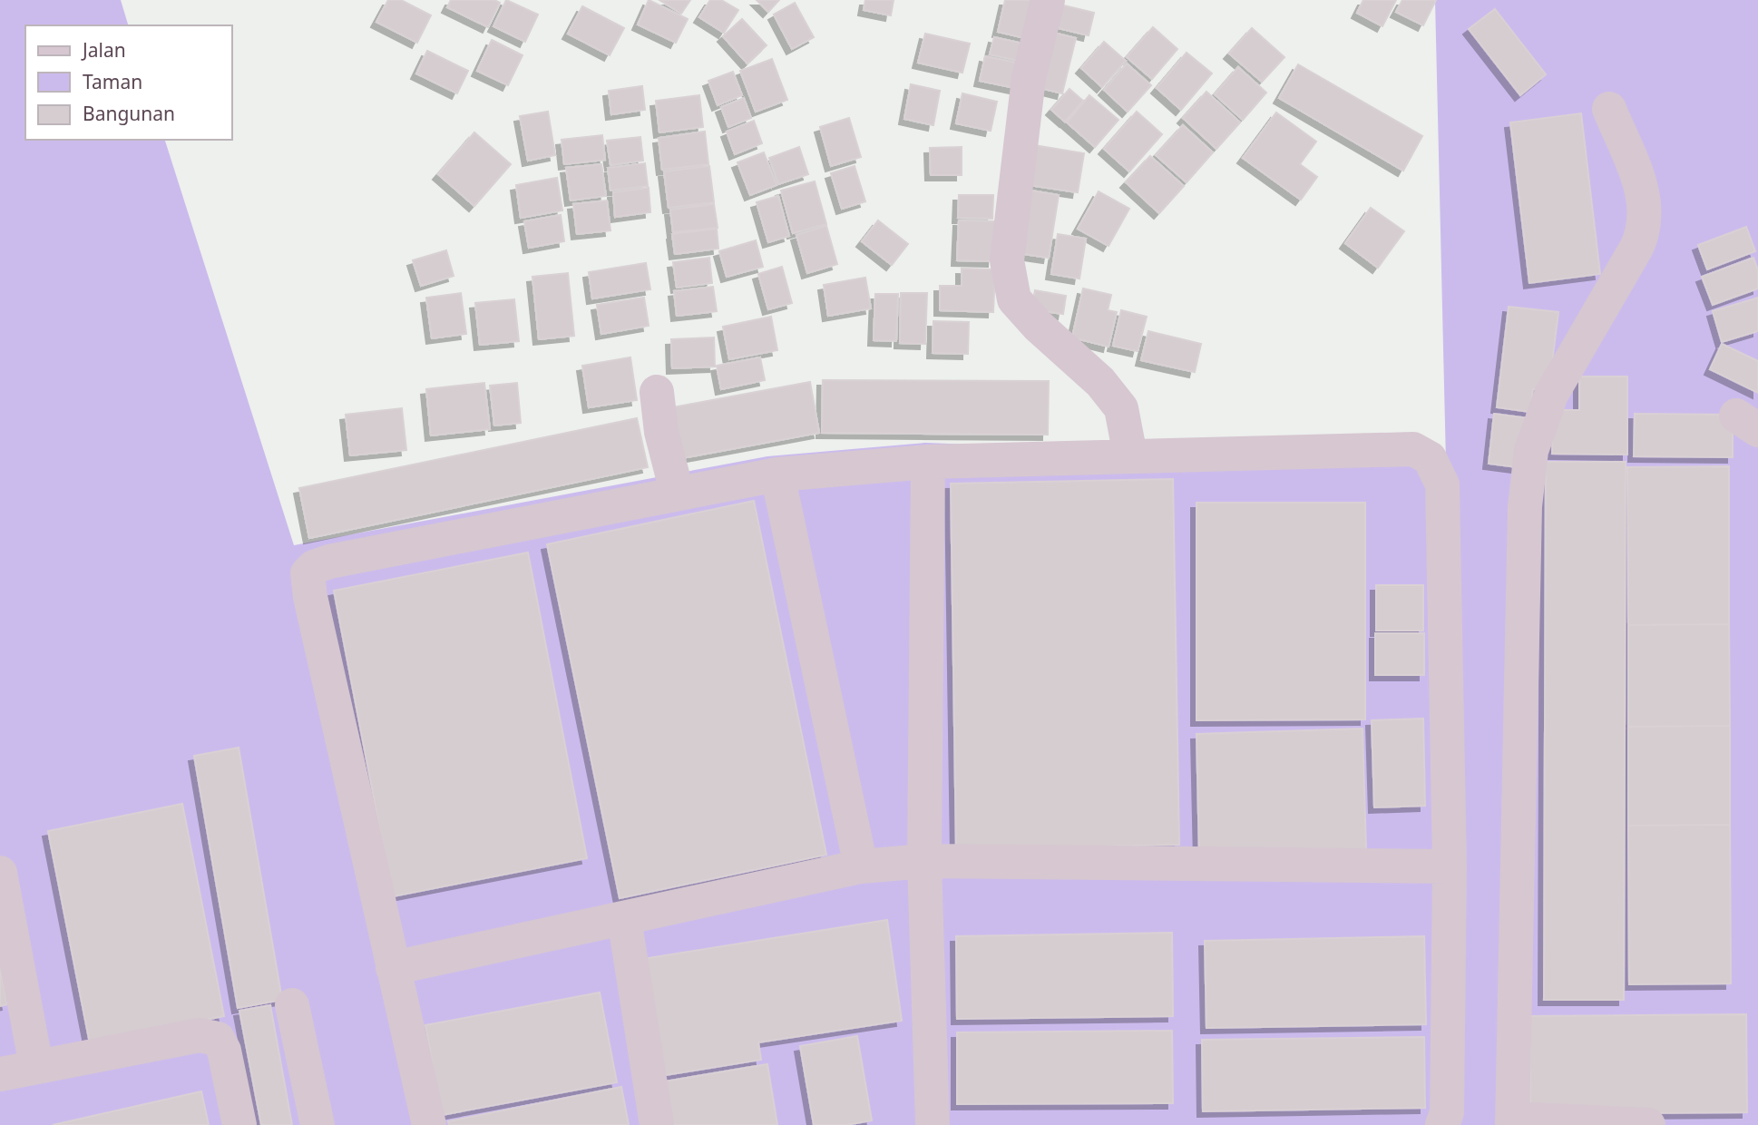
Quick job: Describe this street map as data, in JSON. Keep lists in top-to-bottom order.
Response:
{
  "legend": ["Jalan", "Taman", "Bangunan"]
}
